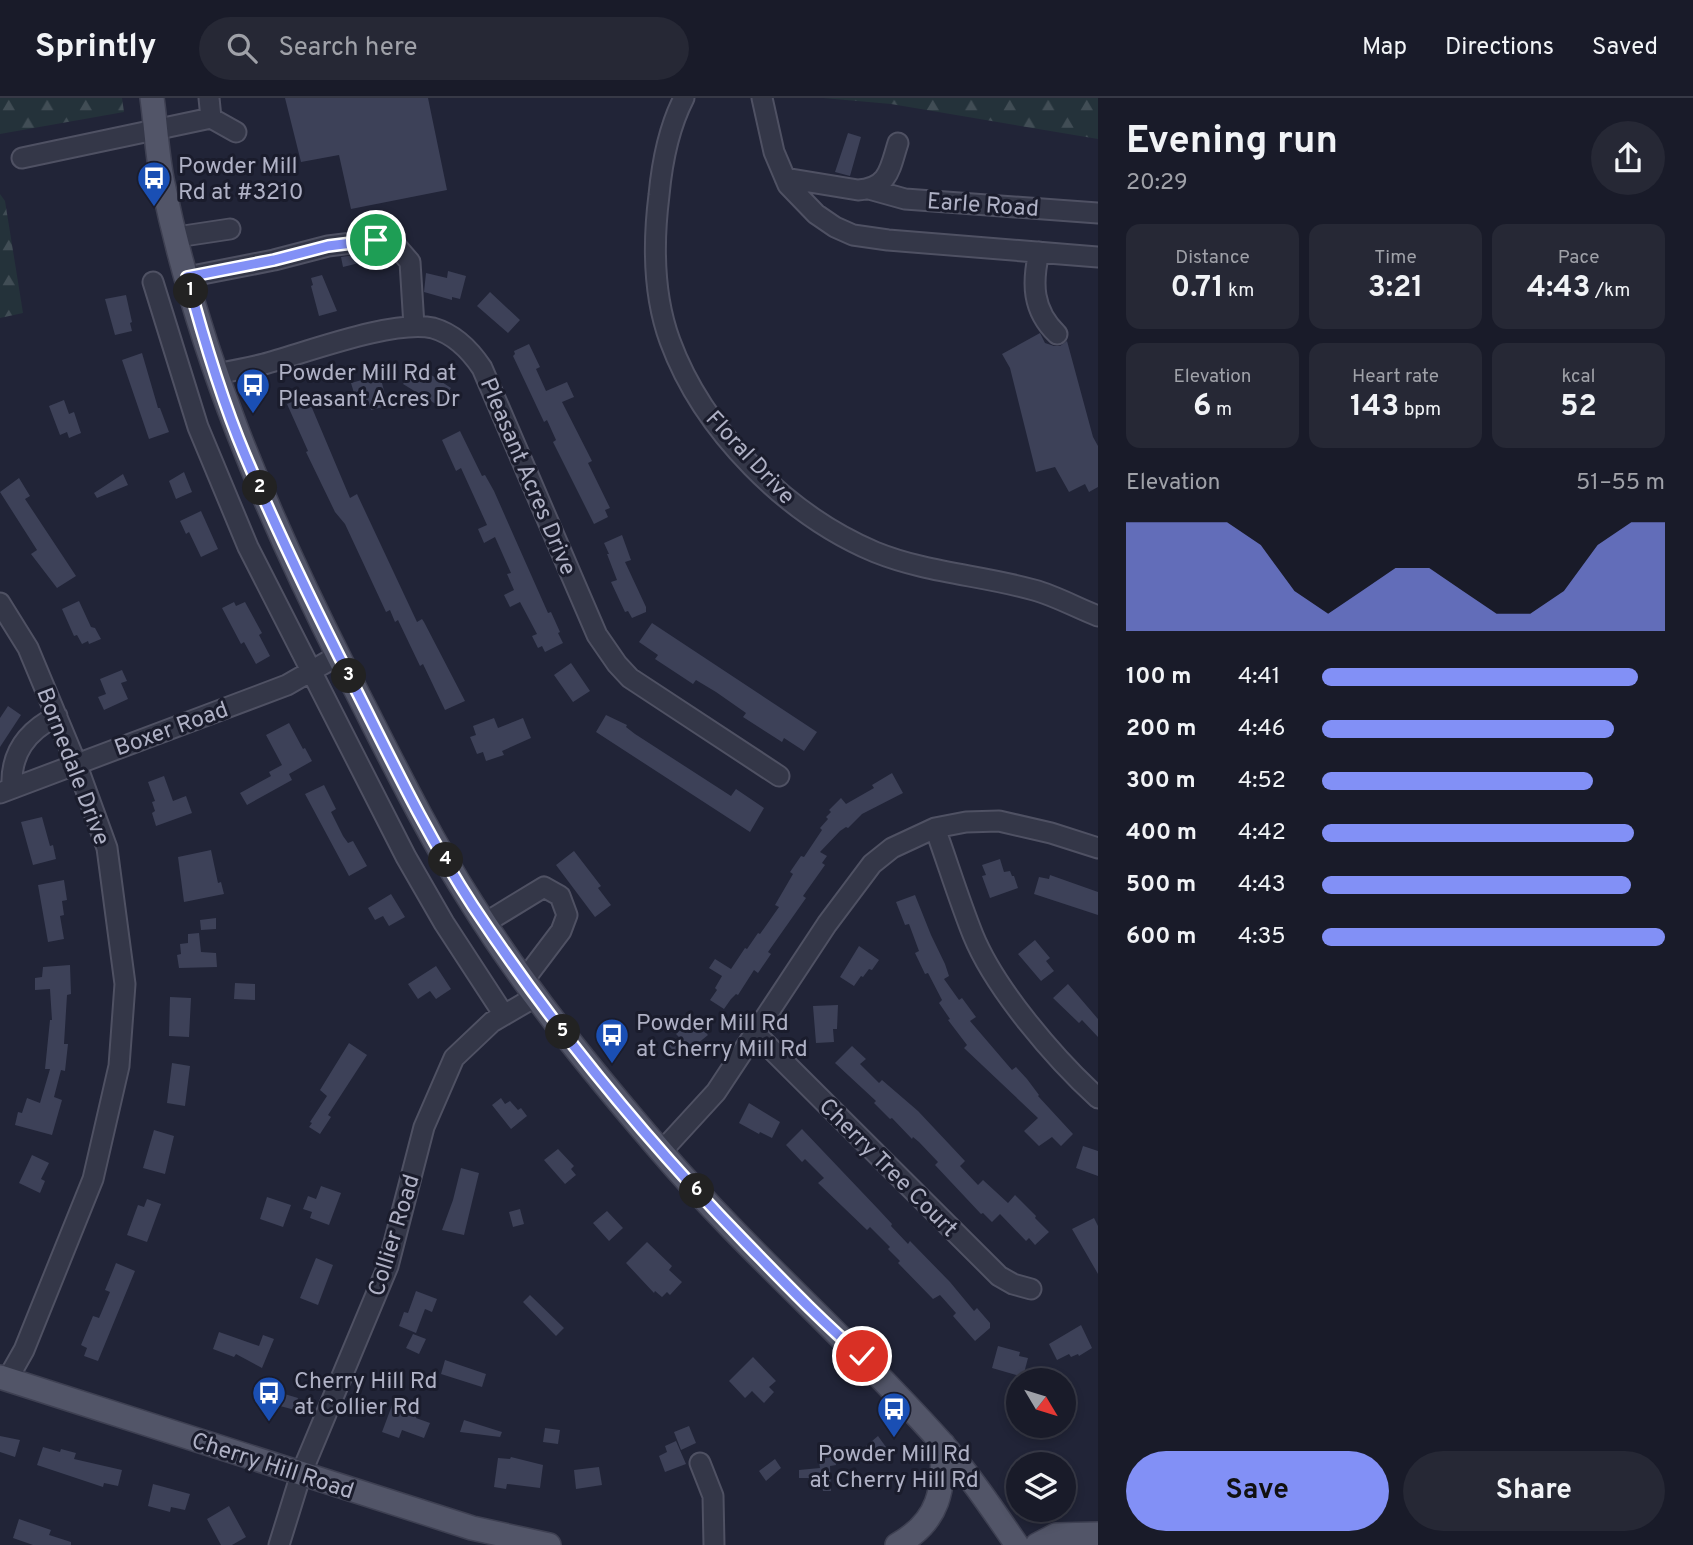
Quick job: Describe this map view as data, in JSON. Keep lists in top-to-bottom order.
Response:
{
  "streets": {
    "main road": ["Cherry Hill Road"],
    "street": [
      "Earle Road",
      "Floral Drive",
      "Pleasant Acres Drive",
      "Boxer Road",
      "Bornedale Drive",
      "Cherry Tree Court",
      "Collier Road"
    ]
  },
  "crossings": [
    ["Boxer Road", "Bornedale Drive"],
    ["Bornedale Drive", "Cherry Hill Road"],
    ["Collier Road", "Cherry Hill Road"]
  ],
  "places": {
    "bus stop": [
      "Powder Mill Rd at #3210",
      "Powder Mill Rd at Pleasant Acres Dr",
      "Powder Mill Rd at Cherry Mill Rd",
      "Cherry Hill Rd at Collier Rd",
      "Powder Mill Rd at Cherry Hill Rd"
    ]
  },
  "north": "bottom right",
  "page": {
    "header": "Sprintly",
    "search": "Search here",
    "nav": ["Map", "Directions", "Saved"],
    "heading": ["Evening run", "20:29"],
    "stats": [
      ["Distance", "0.71 km"],
      ["Time", "3:21"],
      ["Pace", "4:43 /km"],
      ["Elevation", "6 m"],
      ["Heart rate", "143 bpm"],
      ["kcal", "52"]
    ],
    "pins": [
      "1",
      "2",
      "3",
      "4",
      "5",
      "6"
    ],
    "chart": ["Elevation", "51–55 m"],
    "list": [
      {
        "name": "100 m",
        "note": "4:41"
      },
      {
        "name": "200 m",
        "note": "4:46"
      },
      {
        "name": "300 m",
        "note": "4:52"
      },
      {
        "name": "400 m",
        "note": "4:42"
      },
      {
        "name": "500 m",
        "note": "4:43"
      },
      {
        "name": "600 m",
        "note": "4:35"
      }
    ],
    "buttons": ["Save", "Share"]
  }
}
